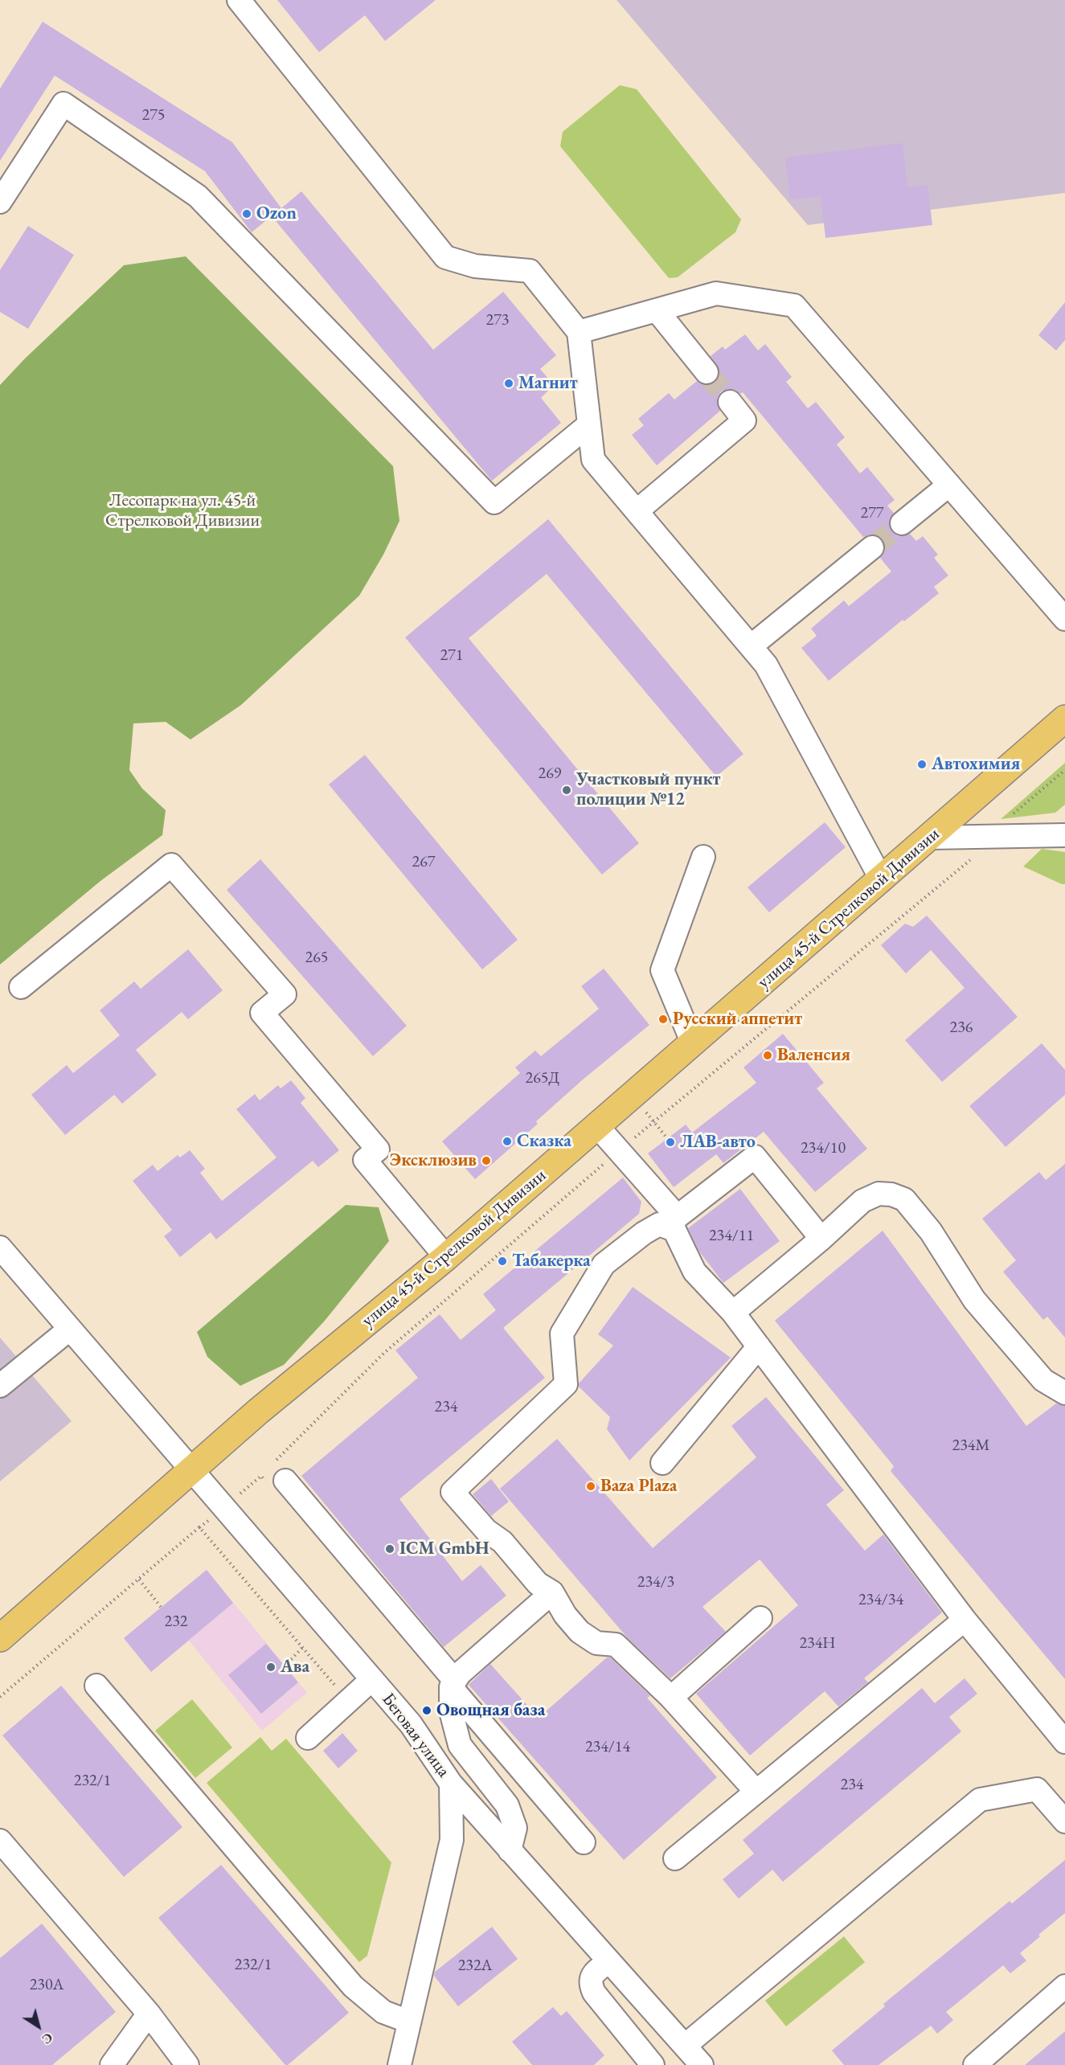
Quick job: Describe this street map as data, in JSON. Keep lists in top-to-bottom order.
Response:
{
  "streets": {
    "main road": ["улица 45-й Стрелковой Дивизии"],
    "street": ["Беговая улица"]
  },
  "crossings": [
    ["улица 45-й Стрелковой Дивизии", "Беговая улица"]
  ],
  "parks": ["Лесопарк на ул. 45-й Стрелковой Дивизии"],
  "places": [
    "Ozon",
    "Магнит",
    "Автохимия",
    "Участковый пункт полиции №12",
    "Русский аппетит",
    "Валенсия",
    "Сказка",
    "ЛАВ-авто",
    "Эксклюзив",
    "Табакерка",
    "Baza Plaza",
    "ICM GmbH",
    "Ава",
    "Овощная база"
  ],
  "house_numbers": [
    "275",
    "273",
    "277",
    "271",
    "269",
    "267",
    "265",
    "236",
    "265Д",
    "234/10",
    "234/11",
    "234",
    "234М",
    "234/3",
    "234/34",
    "232",
    "234Н",
    "234/14",
    "232/1",
    "234",
    "232/1",
    "232А",
    "230А"
  ],
  "north": "bottom right"
}
